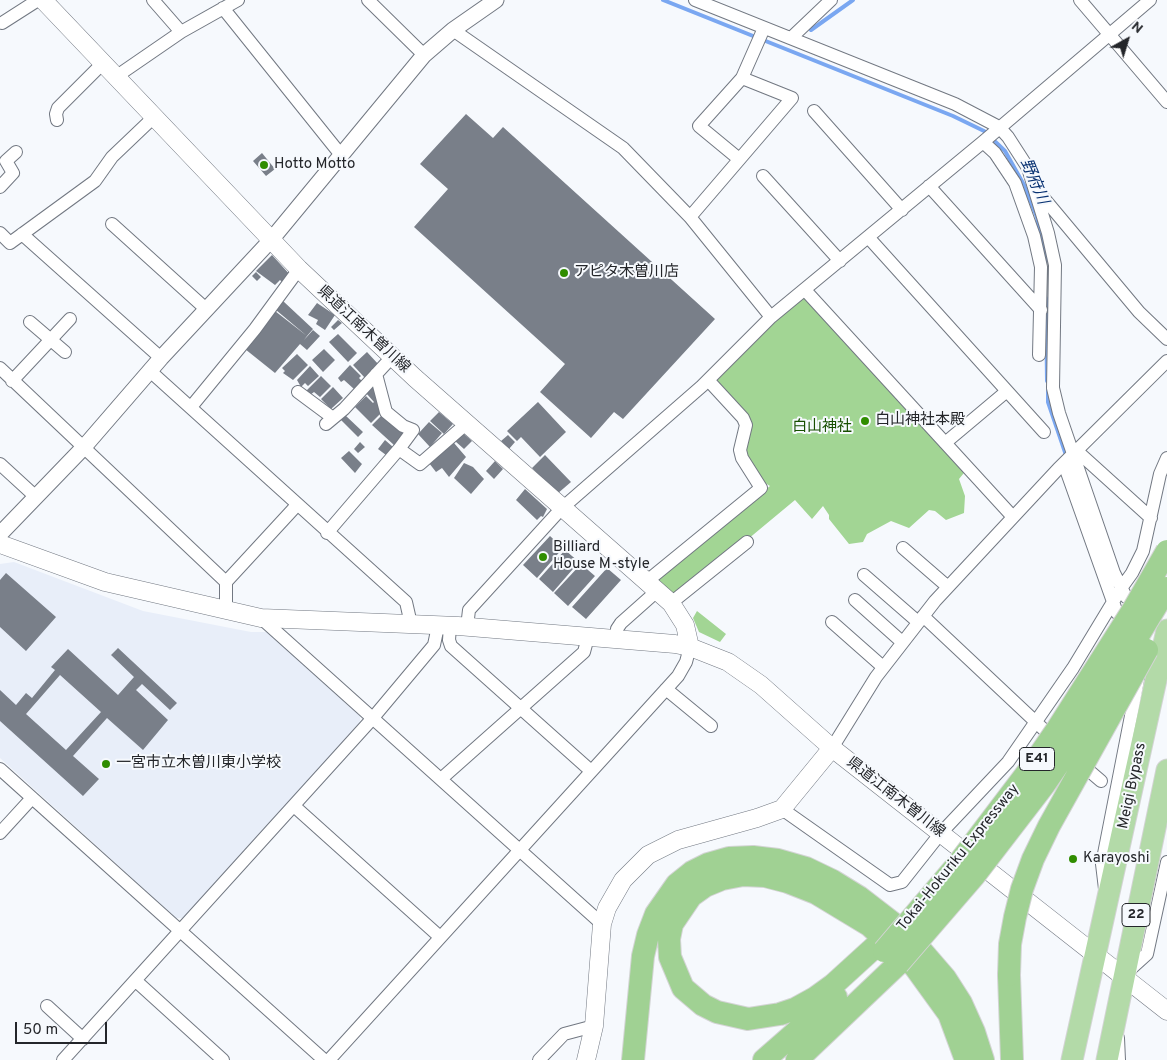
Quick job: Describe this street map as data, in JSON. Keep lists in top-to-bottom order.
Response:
{
  "streets": {
    "highway": [
      "E41",
      "Meigi Bypass",
      "Tokai-Hokuriku Expressway",
      "22"
    ],
    "main road": ["県道江南木曽川線"]
  },
  "crossings": [
    ["県道江南木曽川線", "Meigi Bypass"]
  ],
  "water": ["野府川"],
  "parks": ["白山神社"],
  "places": [
    "Hotto Motto",
    "アピタ木曽川店",
    "白山神社本殿",
    "Billiard House M-style",
    "一宮市立木曽川東小学校",
    "Karayoshi"
  ],
  "scale_bar": "50 m",
  "north": "top right"
}
